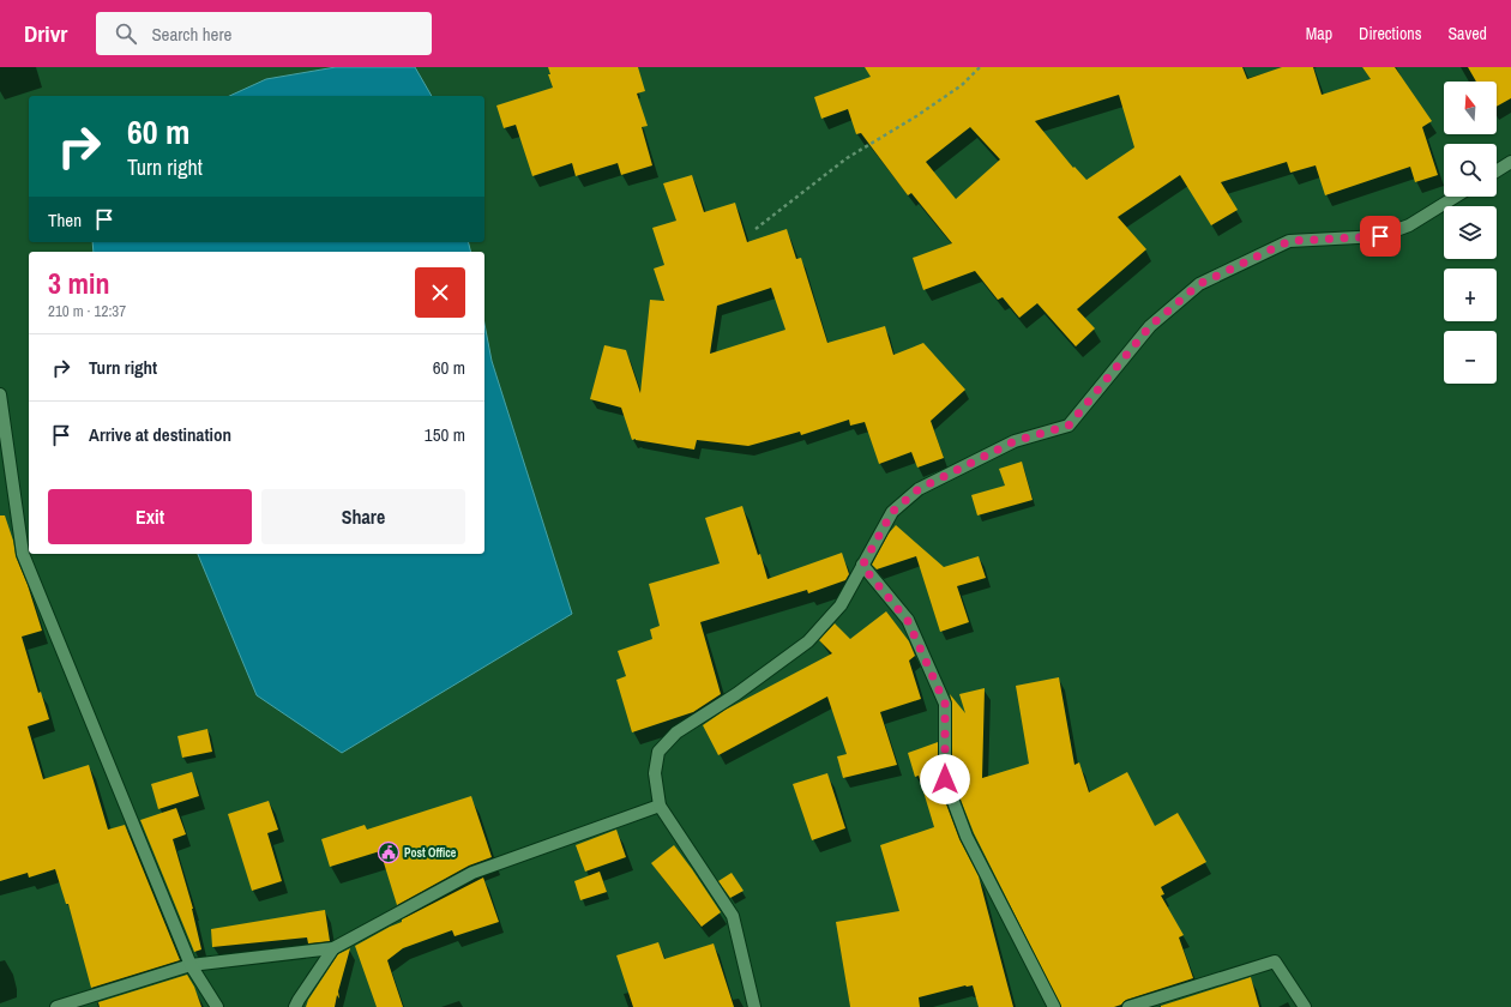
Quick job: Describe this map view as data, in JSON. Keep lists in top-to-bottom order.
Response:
{
  "places": {
    "public building": ["Post Office"]
  },
  "north": "top",
  "page": {
    "header": "Drivr",
    "search": "Search here",
    "nav": ["Map", "Directions", "Saved"],
    "map_buttons": ["+", "−"],
    "turn": ["60 m", "Turn right"],
    "then": "Then",
    "heading": ["3 min", "210 m · 12:37"],
    "list": [
      {
        "name": "Turn right",
        "value": "60 m"
      },
      {
        "name": "Arrive at destination",
        "value": "150 m"
      }
    ],
    "buttons": ["Exit", "Share"]
  }
}
